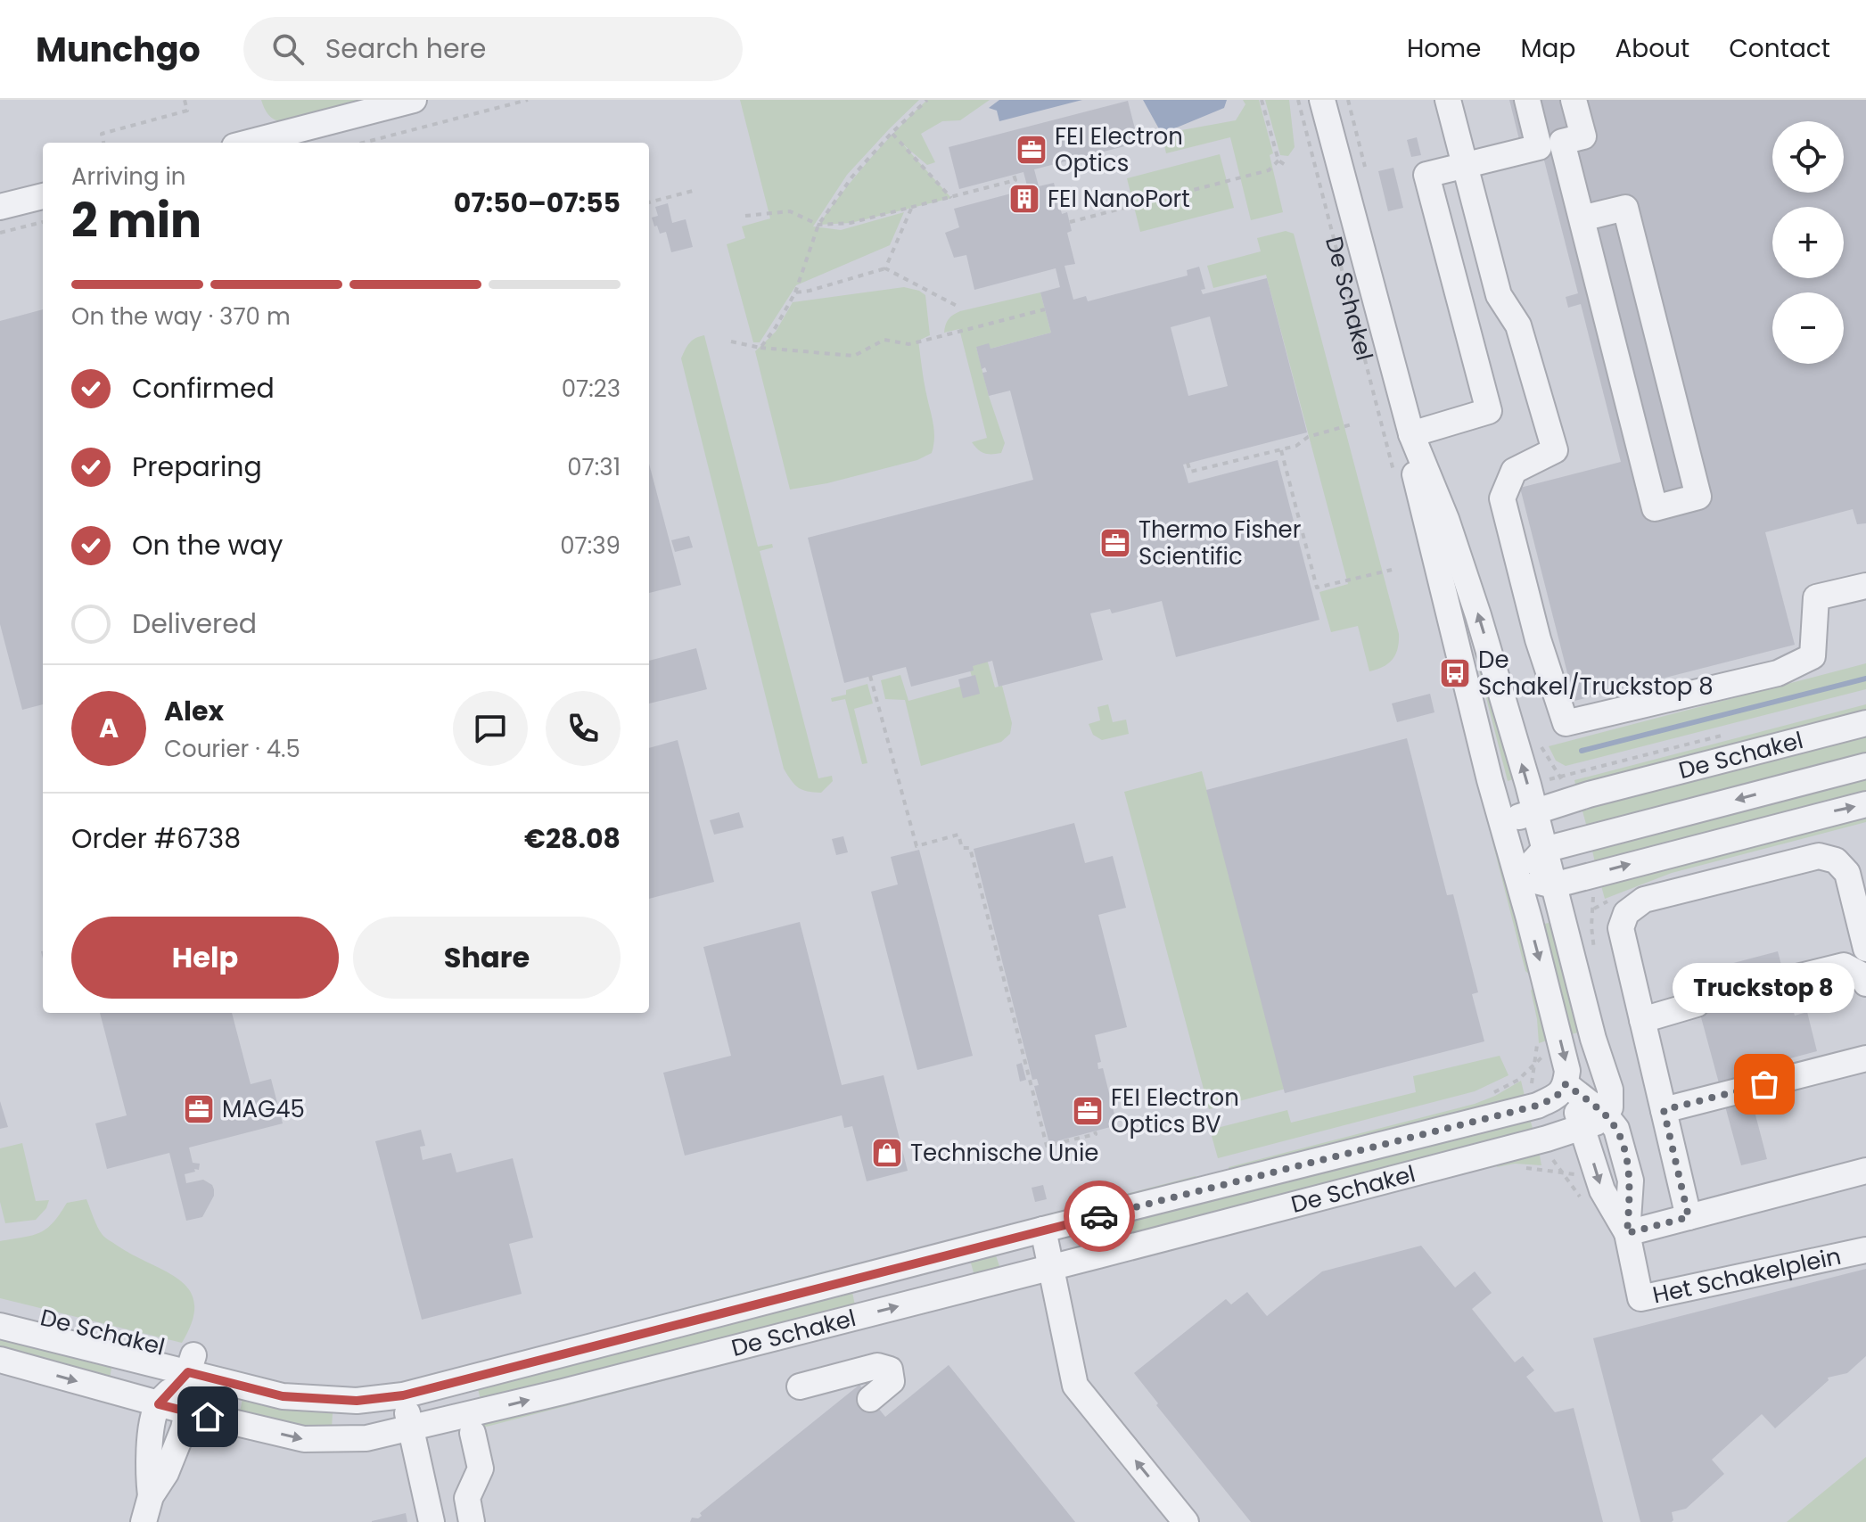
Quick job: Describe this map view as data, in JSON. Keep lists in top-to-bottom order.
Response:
{
  "streets": {
    "street": ["De Schakel", "Het Schakelplein"]
  },
  "crossings": [
    ["De Schakel", "Het Schakelplein"]
  ],
  "places": {
    "office": [
      "FEI Electron Optics",
      "Thermo Fisher Scientific",
      "MAG45",
      "FEI Electron Optics BV"
    ],
    "building": ["FEI NanoPort"],
    "bus stop": ["De Schakel/Truckstop 8"],
    "other": ["Truckstop 8"],
    "shop": ["Technische Unie"]
  },
  "page": {
    "header": "Munchgo",
    "search": "Search here",
    "nav": [
      "Home",
      "Map",
      "About",
      "Contact"
    ],
    "map_buttons": ["+", "−"],
    "heading": ["2 min", "Arriving in", "07:50–07:55"],
    "panel": [
      "Alex",
      "Courier · 4.5",
      "Order #6738",
      "€28.08"
    ],
    "bar": "On the way · 370 m",
    "list": [
      ["Confirmed", "07:23"],
      ["Preparing", "07:31"],
      ["On the way", "07:39"],
      "Delivered"
    ],
    "round": "A",
    "buttons": ["Help", "Share"],
    "bubble": "Truckstop 8"
  }
}
